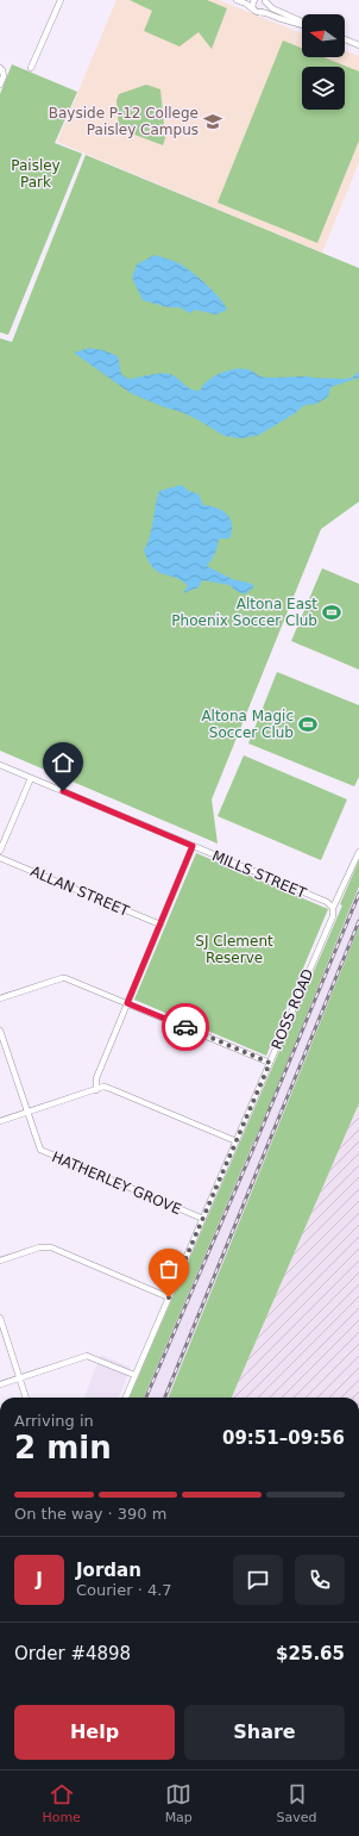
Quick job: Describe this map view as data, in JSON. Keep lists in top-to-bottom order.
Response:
{
  "streets": {
    "street": [
      "MILLS STREET",
      "ALLAN STREET",
      "ROSS ROAD",
      "HATHERLEY GROVE"
    ]
  },
  "crossings": [
    ["MILLS STREET", "ROSS ROAD"],
    ["ROSS ROAD", "HATHERLEY GROVE"]
  ],
  "parks": ["Paisley Park", "SJ Clement Reserve"],
  "places": {
    "school or university": ["Bayside P-12 College Paisley Campus"],
    "sports": ["Altona East Phoenix Soccer Club", "Altona Magic Soccer Club"]
  },
  "north": "left",
  "page": {
    "heading": ["2 min", "Arriving in", "09:51–09:56"],
    "panel": [
      "Jordan",
      "Courier · 4.7",
      "Order #4898",
      "$25.65"
    ],
    "bar": "On the way · 390 m",
    "round": "J",
    "buttons": ["Help", "Share"],
    "tabs": ["Home", "Map", "Saved"]
  }
}
